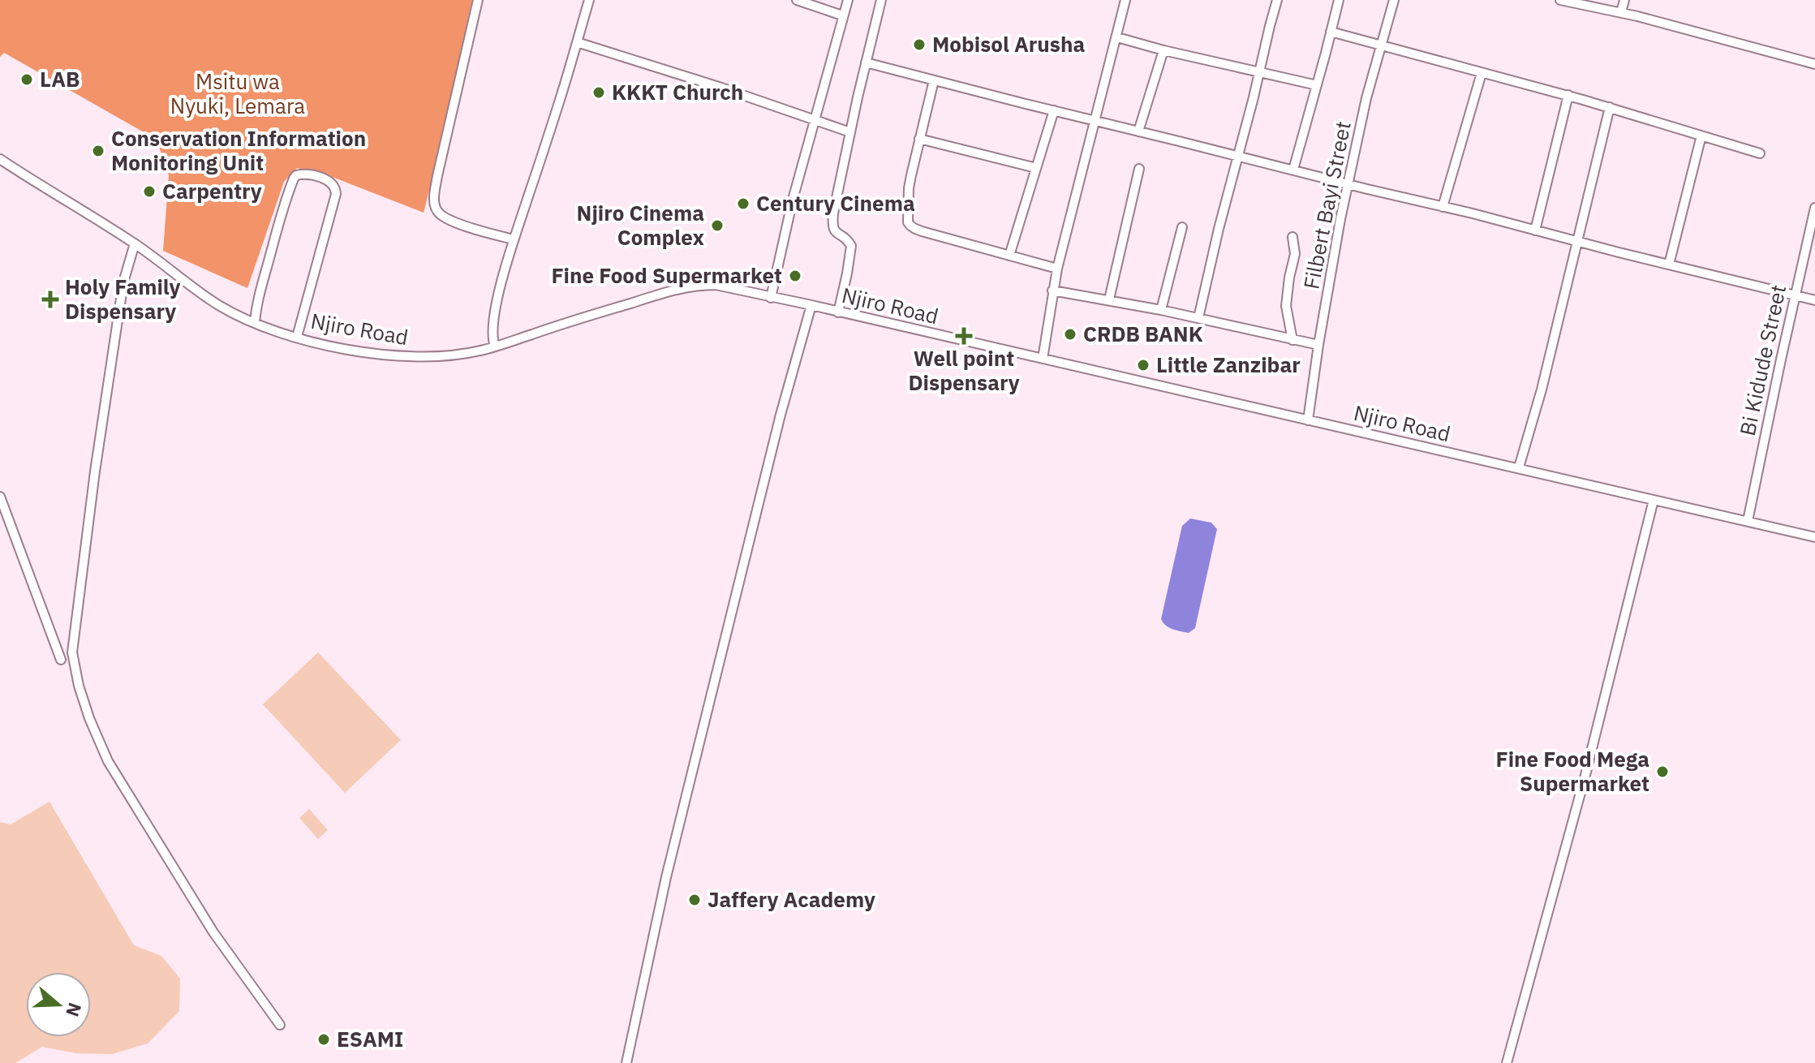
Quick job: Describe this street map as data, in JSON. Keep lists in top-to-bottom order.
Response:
{
  "streets": {
    "street": ["Filbert Bayi Street", "Njiro Road", "Bi Kidude Street"]
  },
  "crossings": [
    ["Filbert Bayi Street", "Njiro Road"],
    ["Njiro Road", "Bi Kidude Street"]
  ],
  "parks": ["Msitu wa Nyuki, Lemara"],
  "places": {
    "other": [
      "Mobisol Arusha",
      "LAB",
      "KKKT Church",
      "Conservation Information Monitoring Unit",
      "Carpentry",
      "Century Cinema",
      "Njiro Cinema Complex",
      "Fine Food Supermarket",
      "CRDB BANK",
      "Little Zanzibar",
      "Fine Food Mega Supermarket",
      "Jaffery Academy",
      "ESAMI"
    ],
    "health": ["Holy Family Dispensary", "Well point Dispensary"]
  },
  "north": "right"
}
